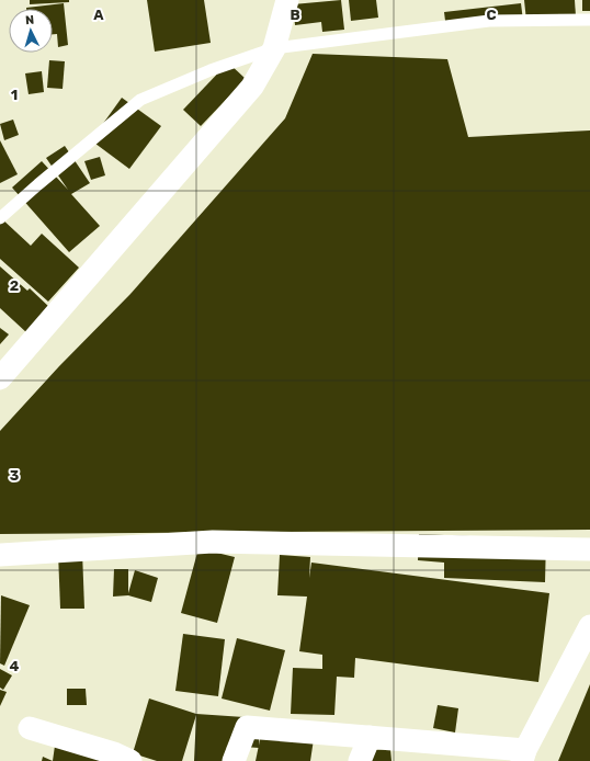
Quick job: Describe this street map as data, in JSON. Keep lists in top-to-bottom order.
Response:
{
  "north": "top",
  "grid": {
    "columns": ["A", "B", "C"],
    "rows": [
      "1",
      "2",
      "3",
      "4"
    ]
  }
}
